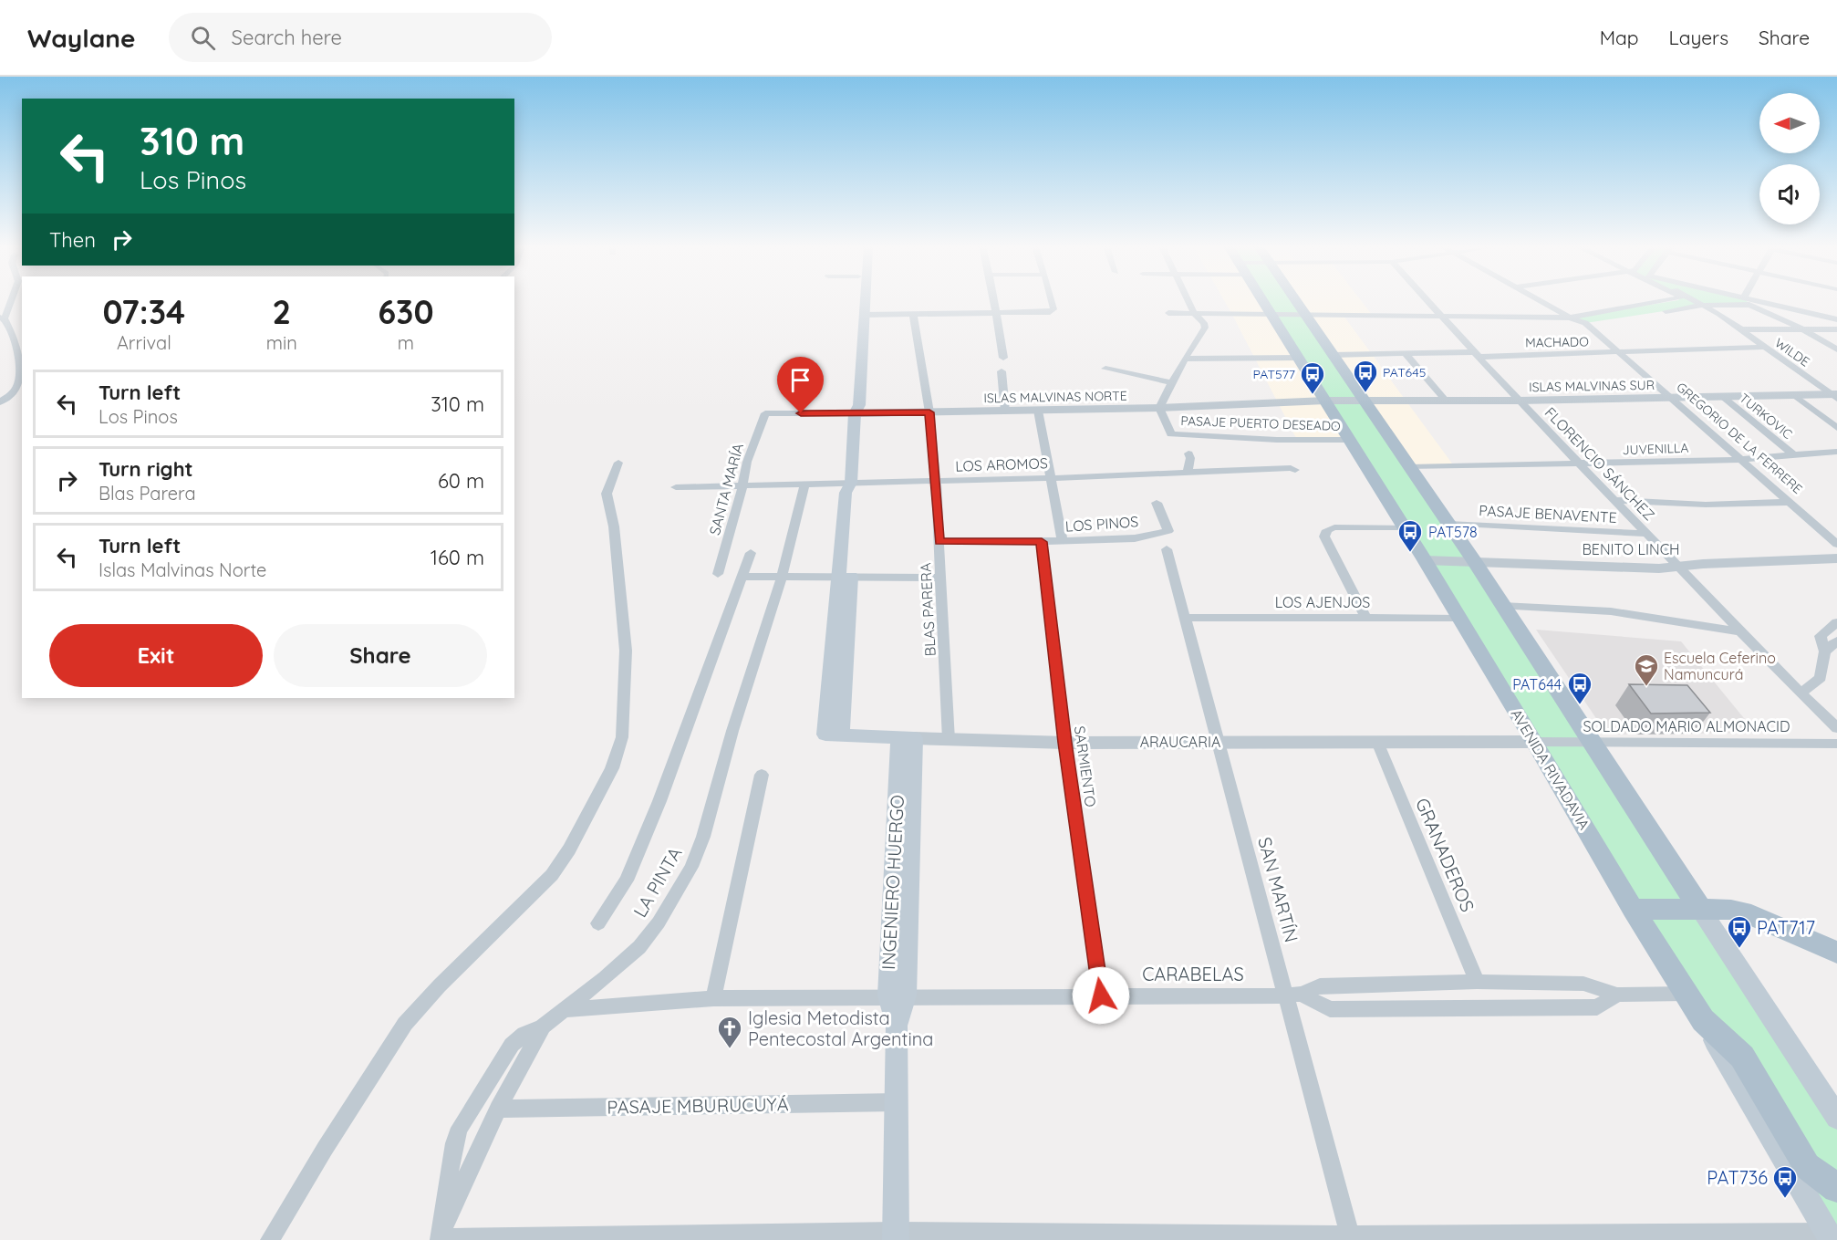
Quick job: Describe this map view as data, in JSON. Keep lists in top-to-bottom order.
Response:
{
  "streets": {
    "main road": ["ARAUCARIA", "AVENIDA RIVADAVIA", "INGENIERO HUERGO"],
    "street": [
      "MACHADO",
      "WILDE",
      "ISLAS MALVINAS SUR",
      "ISLAS MALVINAS NORTE",
      "TURKOVIC",
      "PASAJE PUERTO DESEADO",
      "GREGORIO DE LA FERRERE",
      "JUVENILLA",
      "FLORENCIO SÁNCHEZ",
      "LOS AROMOS",
      "SANTA MARÍA",
      "PASAJE BENAVENTE",
      "LOS PINOS",
      "BENITO LINCH",
      "LOS AJENJOS",
      "BLAS PARERA",
      "SOLDADO MARIO ALMONACID",
      "SARMIENTO",
      "GRANADEROS",
      "LA PINTA",
      "SAN MARTÍN",
      "CARABELAS",
      "PASAJE MBURUCUYÁ"
    ]
  },
  "crossings": [
    ["MACHADO", "WILDE"],
    ["MACHADO", "GREGORIO DE LA FERRERE"],
    ["MACHADO", "FLORENCIO SÁNCHEZ"],
    ["WILDE", "ISLAS MALVINAS SUR"],
    ["ISLAS MALVINAS SUR", "ISLAS MALVINAS NORTE"],
    ["ISLAS MALVINAS SUR", "TURKOVIC"],
    ["ISLAS MALVINAS SUR", "GREGORIO DE LA FERRERE"],
    ["ISLAS MALVINAS SUR", "FLORENCIO SÁNCHEZ"],
    ["ISLAS MALVINAS NORTE", "PASAJE PUERTO DESEADO"],
    ["ISLAS MALVINAS NORTE", "SANTA MARÍA"],
    ["ISLAS MALVINAS NORTE", "BLAS PARERA"],
    ["ISLAS MALVINAS NORTE", "AVENIDA RIVADAVIA"],
    ["TURKOVIC", "JUVENILLA"],
    ["PASAJE PUERTO DESEADO", "AVENIDA RIVADAVIA"],
    ["GREGORIO DE LA FERRERE", "JUVENILLA"],
    ["JUVENILLA", "FLORENCIO SÁNCHEZ"],
    ["FLORENCIO SÁNCHEZ", "PASAJE BENAVENTE"],
    ["FLORENCIO SÁNCHEZ", "BENITO LINCH"],
    ["LOS AROMOS", "SANTA MARÍA"],
    ["LOS AROMOS", "BLAS PARERA"],
    ["LOS AROMOS", "LA PINTA"],
    ["LOS PINOS", "BLAS PARERA"],
    ["LOS PINOS", "SARMIENTO"],
    ["BENITO LINCH", "AVENIDA RIVADAVIA"],
    ["LOS AJENJOS", "AVENIDA RIVADAVIA"],
    ["LOS AJENJOS", "SAN MARTÍN"],
    ["BLAS PARERA", "ARAUCARIA"],
    ["SOLDADO MARIO ALMONACID", "ARAUCARIA"],
    ["SOLDADO MARIO ALMONACID", "AVENIDA RIVADAVIA"],
    ["ARAUCARIA", "SARMIENTO"],
    ["ARAUCARIA", "AVENIDA RIVADAVIA"],
    ["ARAUCARIA", "GRANADEROS"],
    ["ARAUCARIA", "INGENIERO HUERGO"],
    ["ARAUCARIA", "SAN MARTÍN"],
    ["SARMIENTO", "CARABELAS"],
    ["AVENIDA RIVADAVIA", "CARABELAS"],
    ["GRANADEROS", "CARABELAS"],
    ["LA PINTA", "CARABELAS"],
    ["LA PINTA", "PASAJE MBURUCUYÁ"],
    ["INGENIERO HUERGO", "CARABELAS"],
    ["INGENIERO HUERGO", "PASAJE MBURUCUYÁ"],
    ["SAN MARTÍN", "CARABELAS"]
  ],
  "places": {
    "bus stop": [
      "PAT645",
      "PAT577",
      "PAT578",
      "PAT644",
      "PAT717",
      "PAT736"
    ],
    "school or university": ["Escuela Ceferino Namuncurá"],
    "church": ["Iglesia Metodista Pentecostal Argentina"]
  },
  "north": "left",
  "page": {
    "header": "Waylane",
    "search": "Search here",
    "nav": ["Map", "Layers", "Share"],
    "turn": ["310 m", "Los Pinos"],
    "then": "Then",
    "eta": [
      "07:34",
      "Arrival",
      "2",
      "min",
      "630",
      "m"
    ],
    "list": [
      {
        "name": "Turn left",
        "note": "Los Pinos",
        "value": "310 m"
      },
      {
        "name": "Turn right",
        "note": "Blas Parera",
        "value": "60 m"
      },
      {
        "name": "Turn left",
        "note": "Islas Malvinas Norte",
        "value": "160 m"
      }
    ],
    "buttons": ["Exit", "Share"]
  }
}
